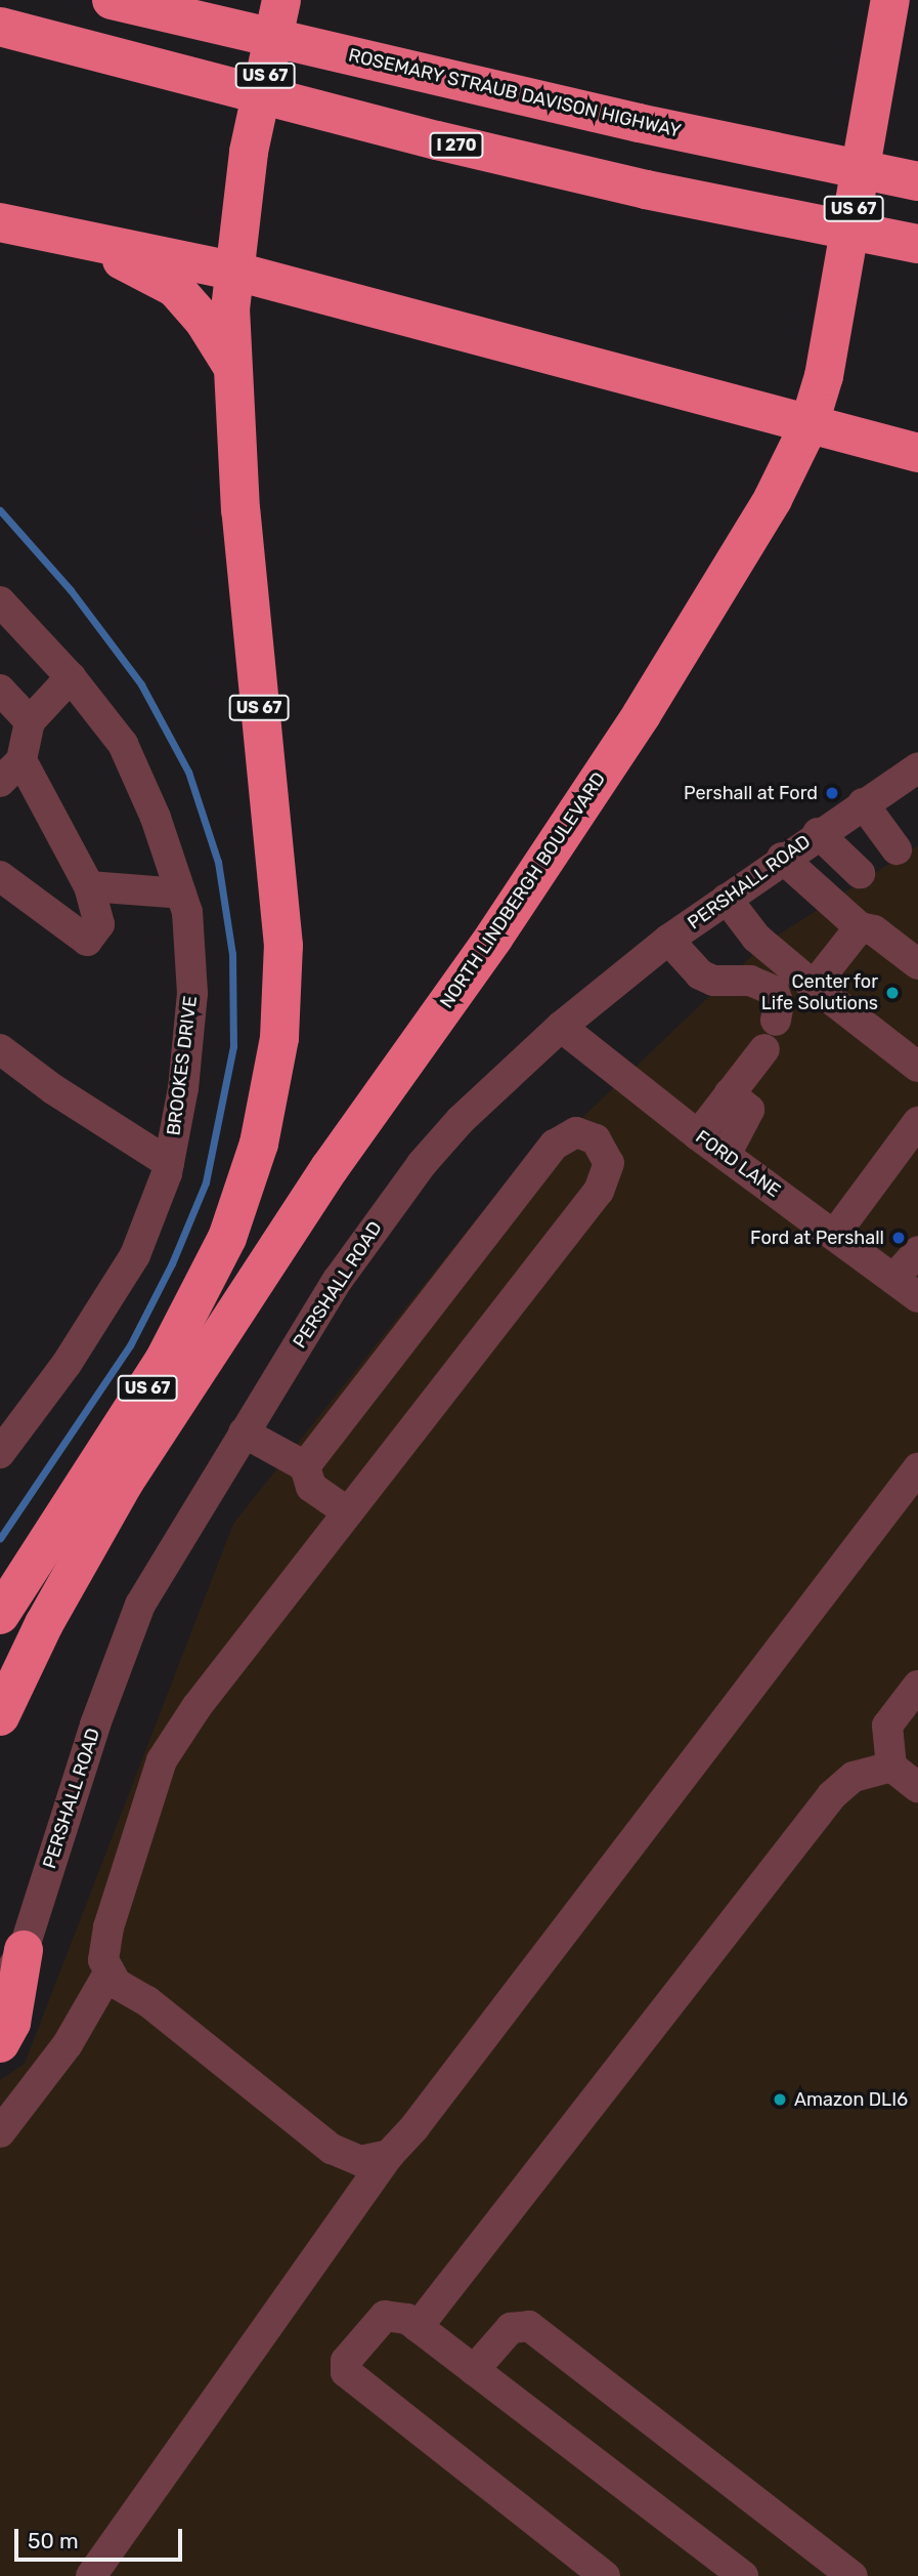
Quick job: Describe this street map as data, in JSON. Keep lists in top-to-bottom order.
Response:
{
  "streets": {
    "highway": [
      "US 67",
      "ROSEMARY STRAUB DAVISON HIGHWAY",
      "I 270",
      "NORTH LINDBERGH BOULEVARD"
    ],
    "street": ["PERSHALL ROAD", "BROOKES DRIVE", "FORD LANE"]
  },
  "crossings": [
    ["PERSHALL ROAD", "FORD LANE"]
  ],
  "places": [
    "Pershall at Ford",
    "Center for Life Solutions",
    "Ford at Pershall",
    "Amazon DLI6"
  ],
  "scale_bar": "50 m"
}
